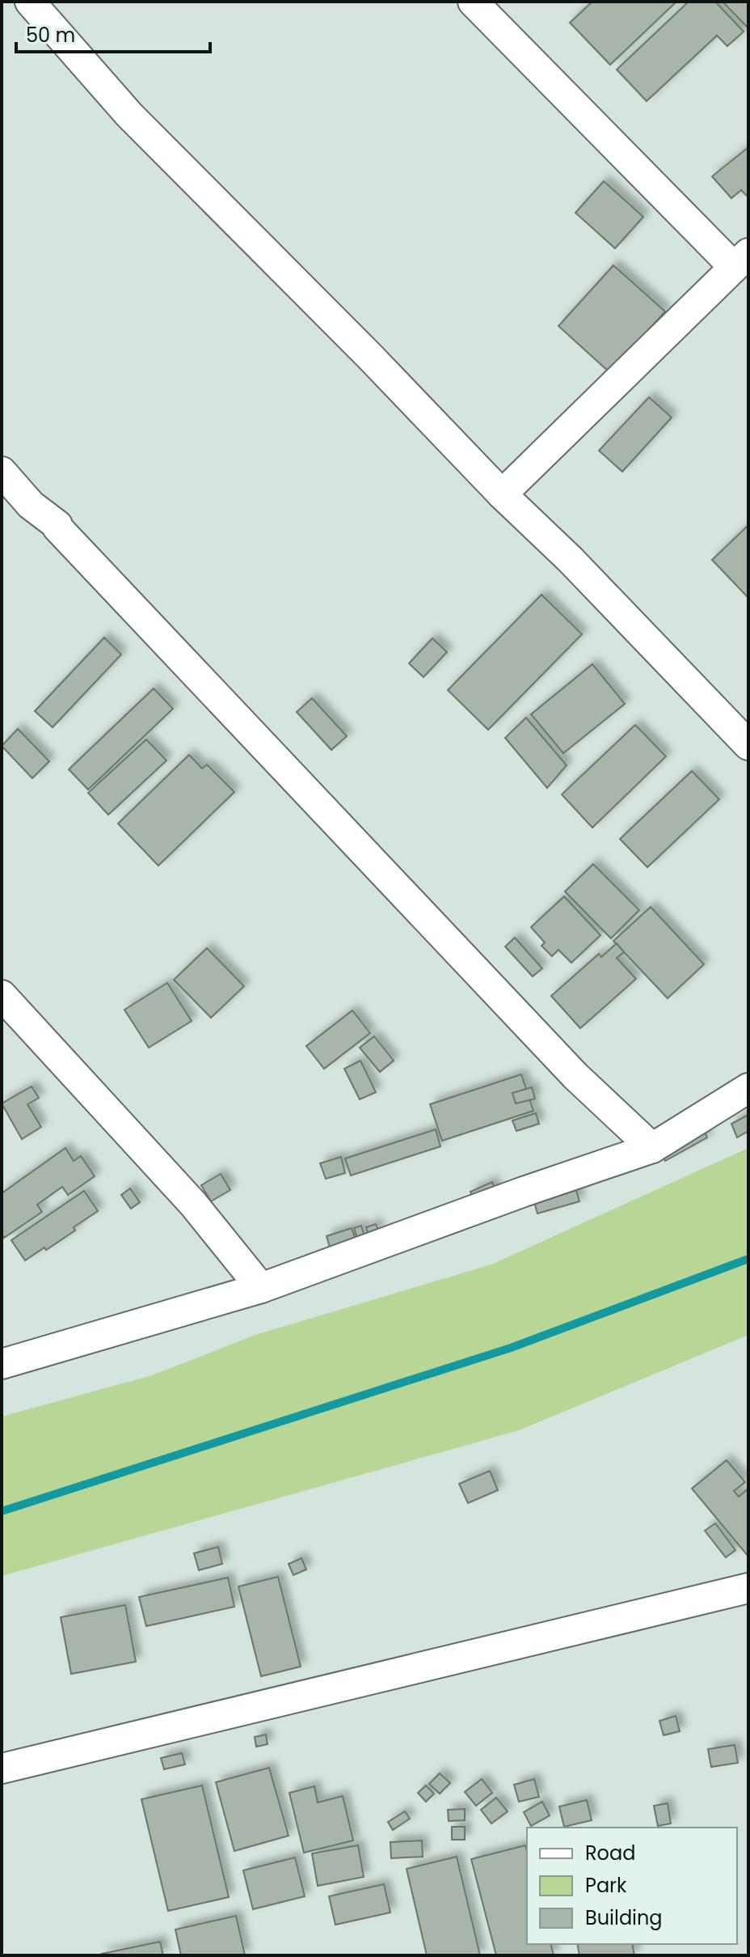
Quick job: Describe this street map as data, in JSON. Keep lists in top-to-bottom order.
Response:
{
  "legend": ["Road", "Park", "Building"],
  "scale_bar": "50 m"
}
